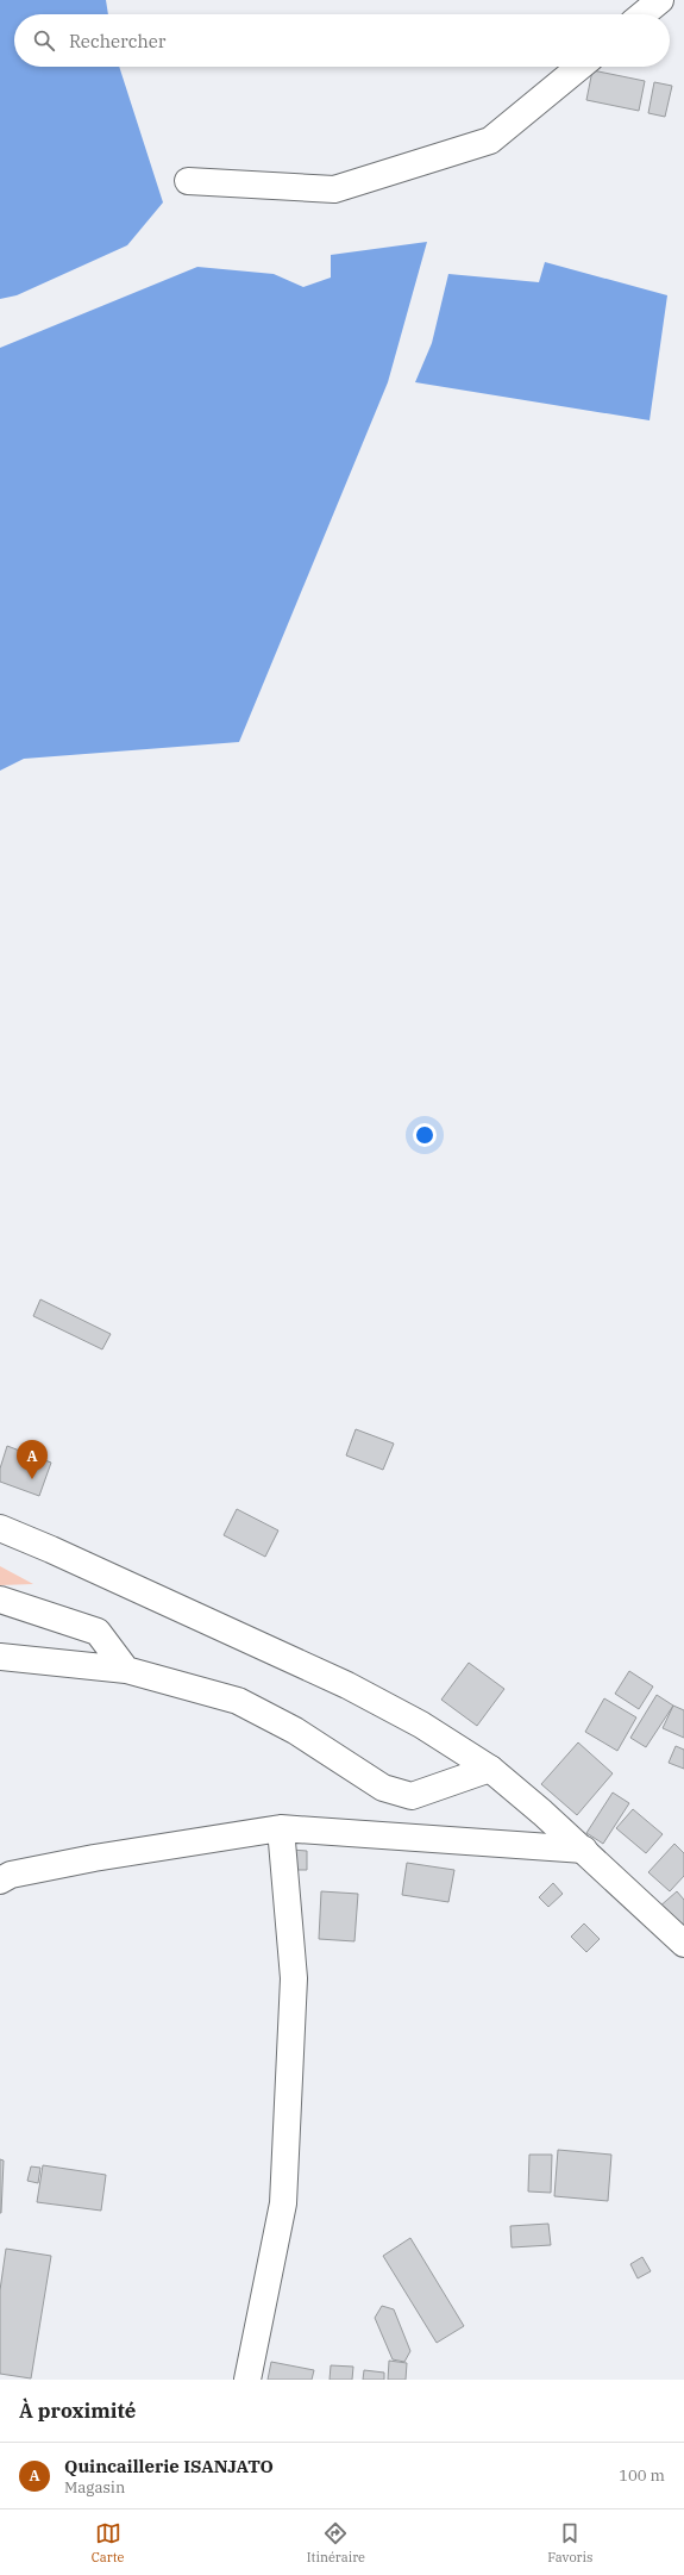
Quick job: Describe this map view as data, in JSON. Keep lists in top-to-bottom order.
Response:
{
  "page": {
    "search": "Rechercher",
    "pins": "A",
    "heading": "À proximité",
    "list": [
      {
        "mark": "A",
        "name": "Quincaillerie ISANJATO",
        "note": "Magasin",
        "value": "100 m"
      }
    ],
    "nav": ["Carte", "Itinéraire", "Favoris"]
  }
}
